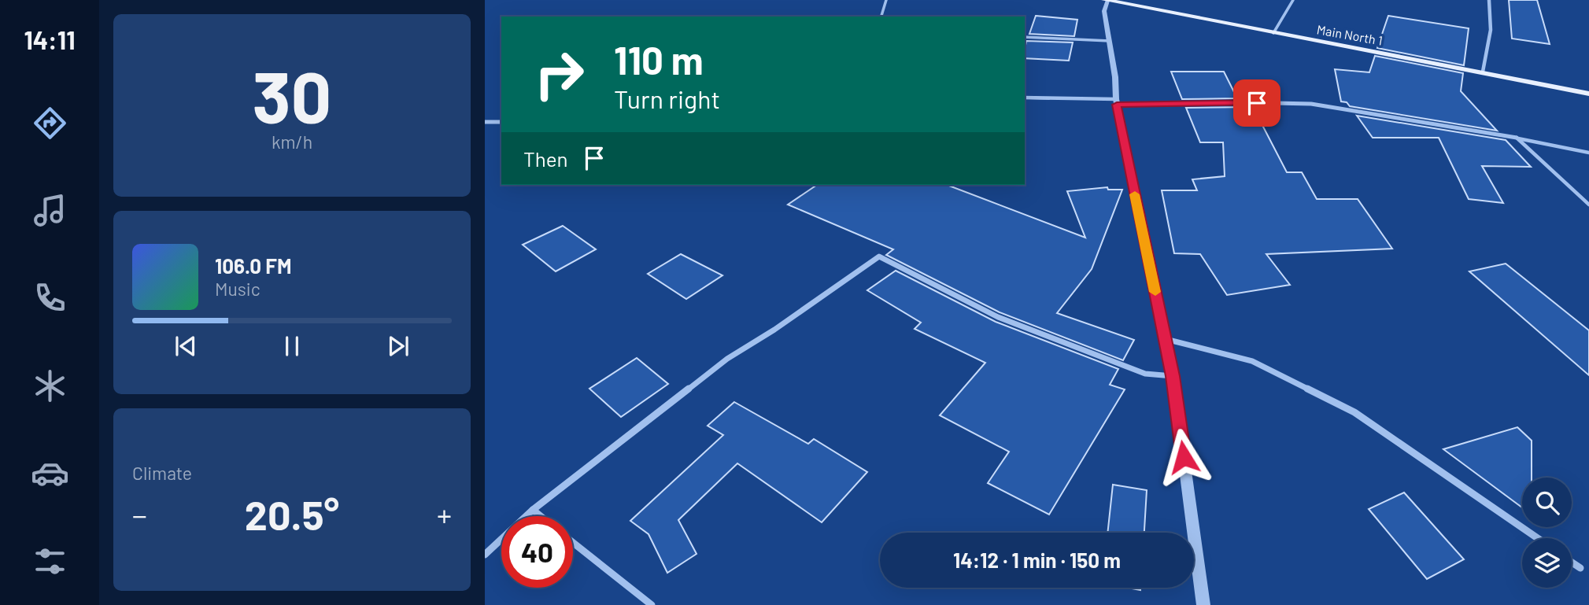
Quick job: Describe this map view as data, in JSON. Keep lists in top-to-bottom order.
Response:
{
  "streets": {
    "main road": ["Main North 1"]
  },
  "page": {
    "tabs": "14:11",
    "tile": [
      ["30", "km/h"],
      "Climate"
    ],
    "turn": ["110 m", "Turn right"],
    "then": "Then",
    "song": ["106.0 FM", "Music"],
    "heat": ["−", "20.5°", "+"],
    "limit": "40",
    "trip": "14:12 · 1 min · 150 m"
  }
}
